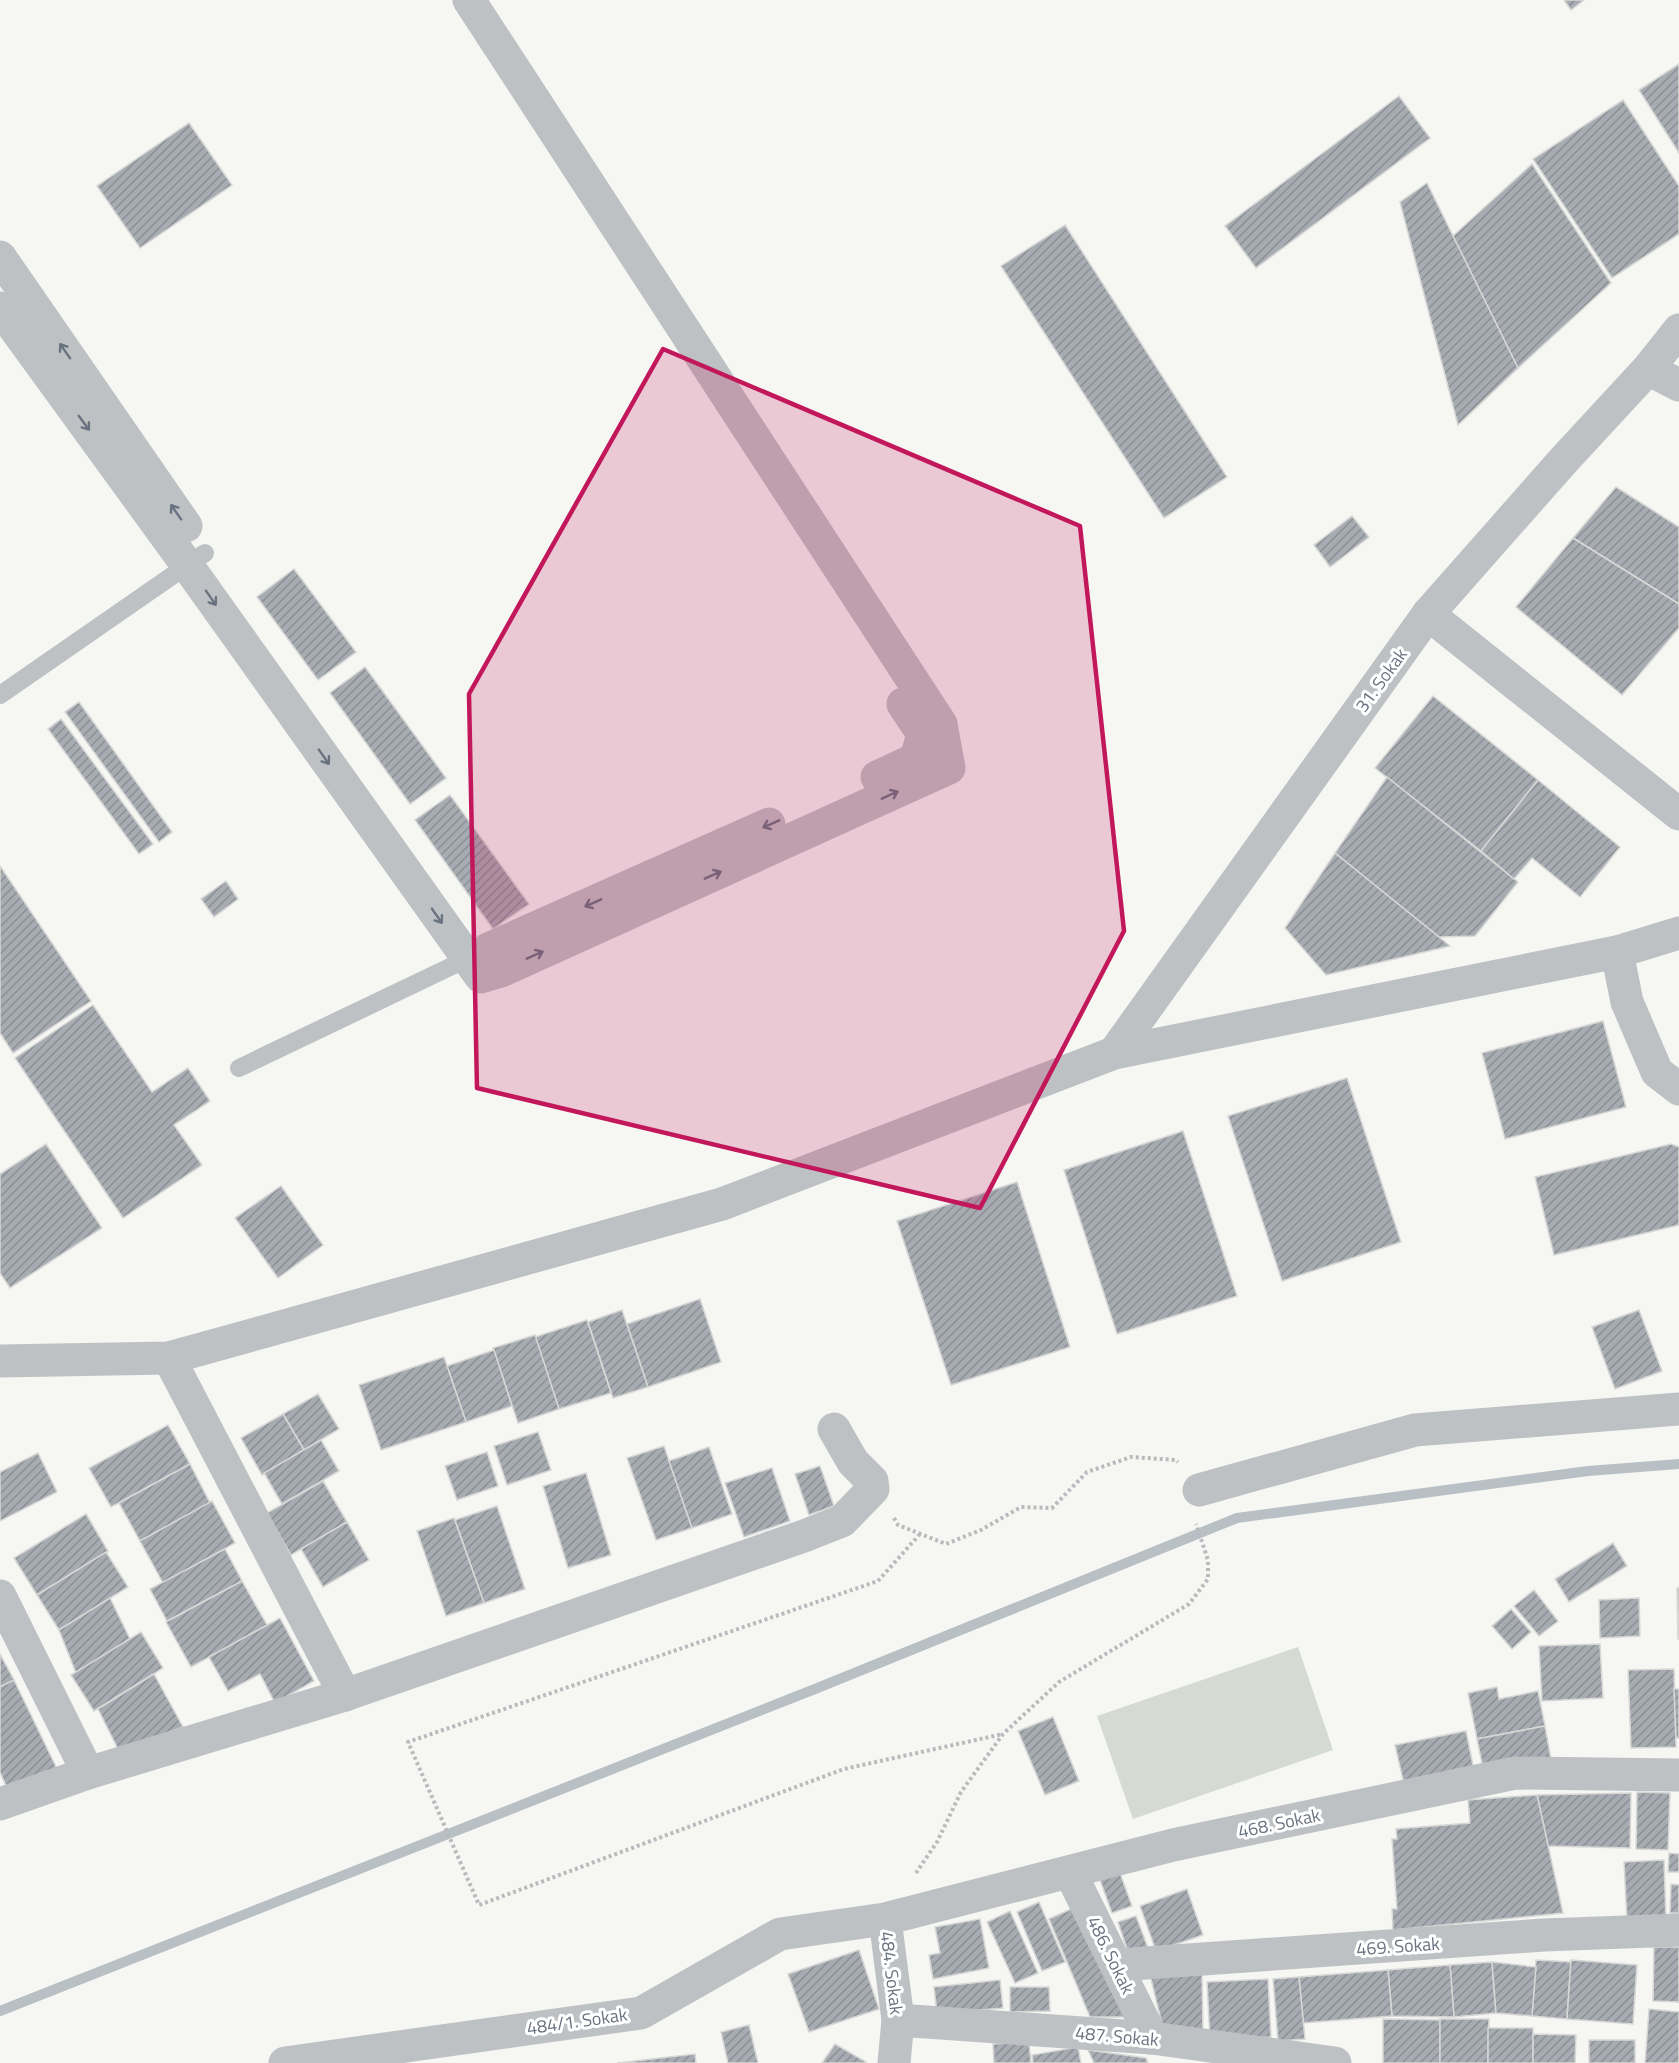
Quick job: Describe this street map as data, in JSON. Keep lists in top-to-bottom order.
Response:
{
  "streets": {
    "street": [
      "31. Sokak",
      "468. Sokak",
      "469. Sokak",
      "486. Sokak",
      "484. Sokak",
      "484/1. Sokak",
      "487. Sokak"
    ]
  },
  "crossings": [
    ["468. Sokak", "486. Sokak"],
    ["468. Sokak", "484. Sokak"],
    ["468. Sokak", "484/1. Sokak"],
    ["469. Sokak", "486. Sokak"],
    ["486. Sokak", "487. Sokak"],
    ["484. Sokak", "484/1. Sokak"],
    ["484. Sokak", "487. Sokak"]
  ]
}
